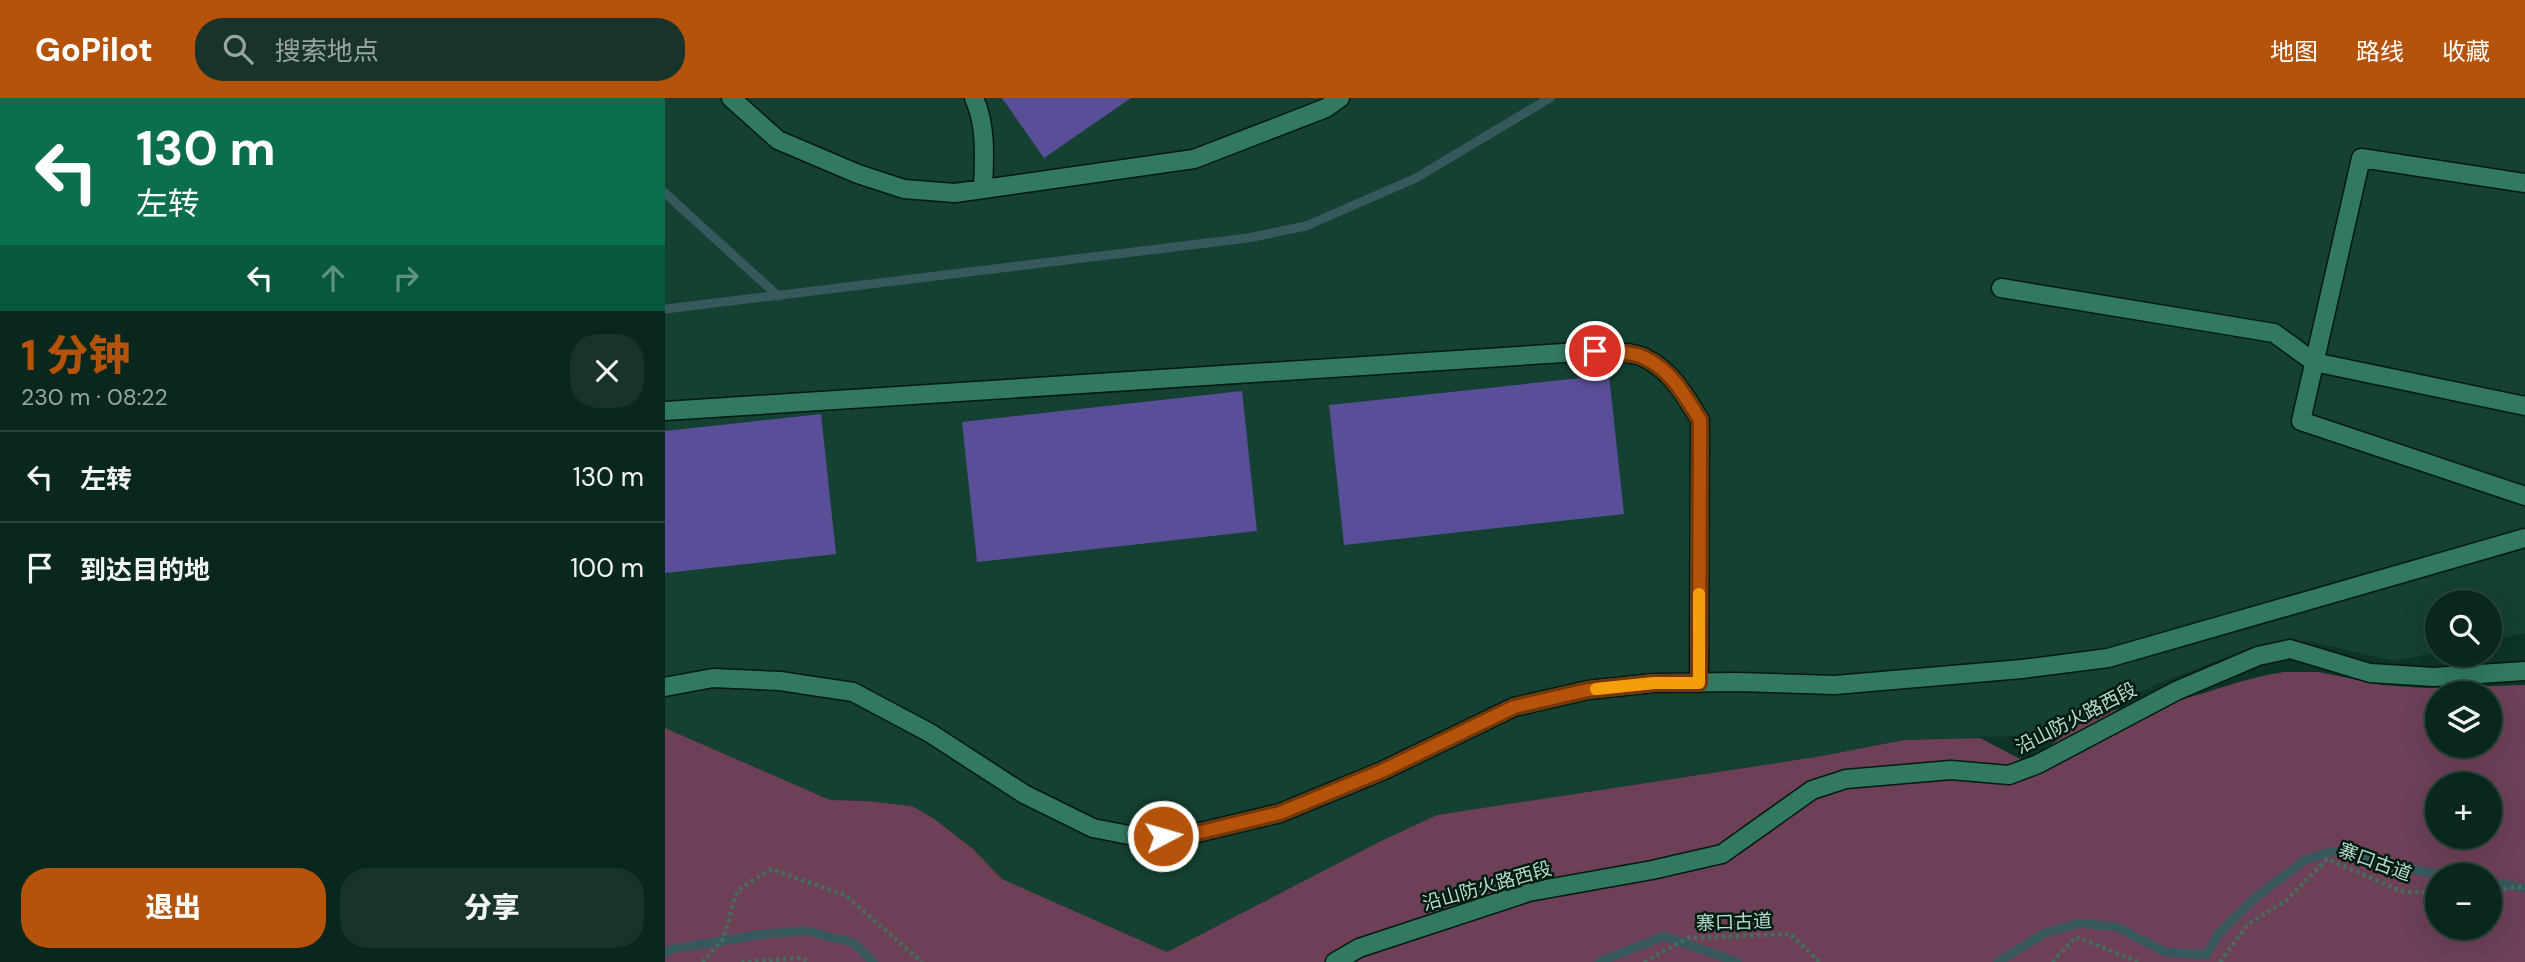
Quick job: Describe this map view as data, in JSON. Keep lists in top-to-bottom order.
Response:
{
  "streets": {
    "street": ["沿山防火路西段"],
    "path": ["寨口古道"]
  },
  "page": {
    "header": "GoPilot",
    "search": "搜索地点",
    "nav": ["地图", "路线", "收藏"],
    "turn": ["130 m", "左转"],
    "heading": ["1 分钟", "230 m · 08:22"],
    "list": [
      {
        "name": "左转",
        "value": "130 m"
      },
      {
        "name": "到达目的地",
        "value": "100 m"
      }
    ],
    "map_buttons": ["+", "−"],
    "buttons": ["退出", "分享"]
  }
}
